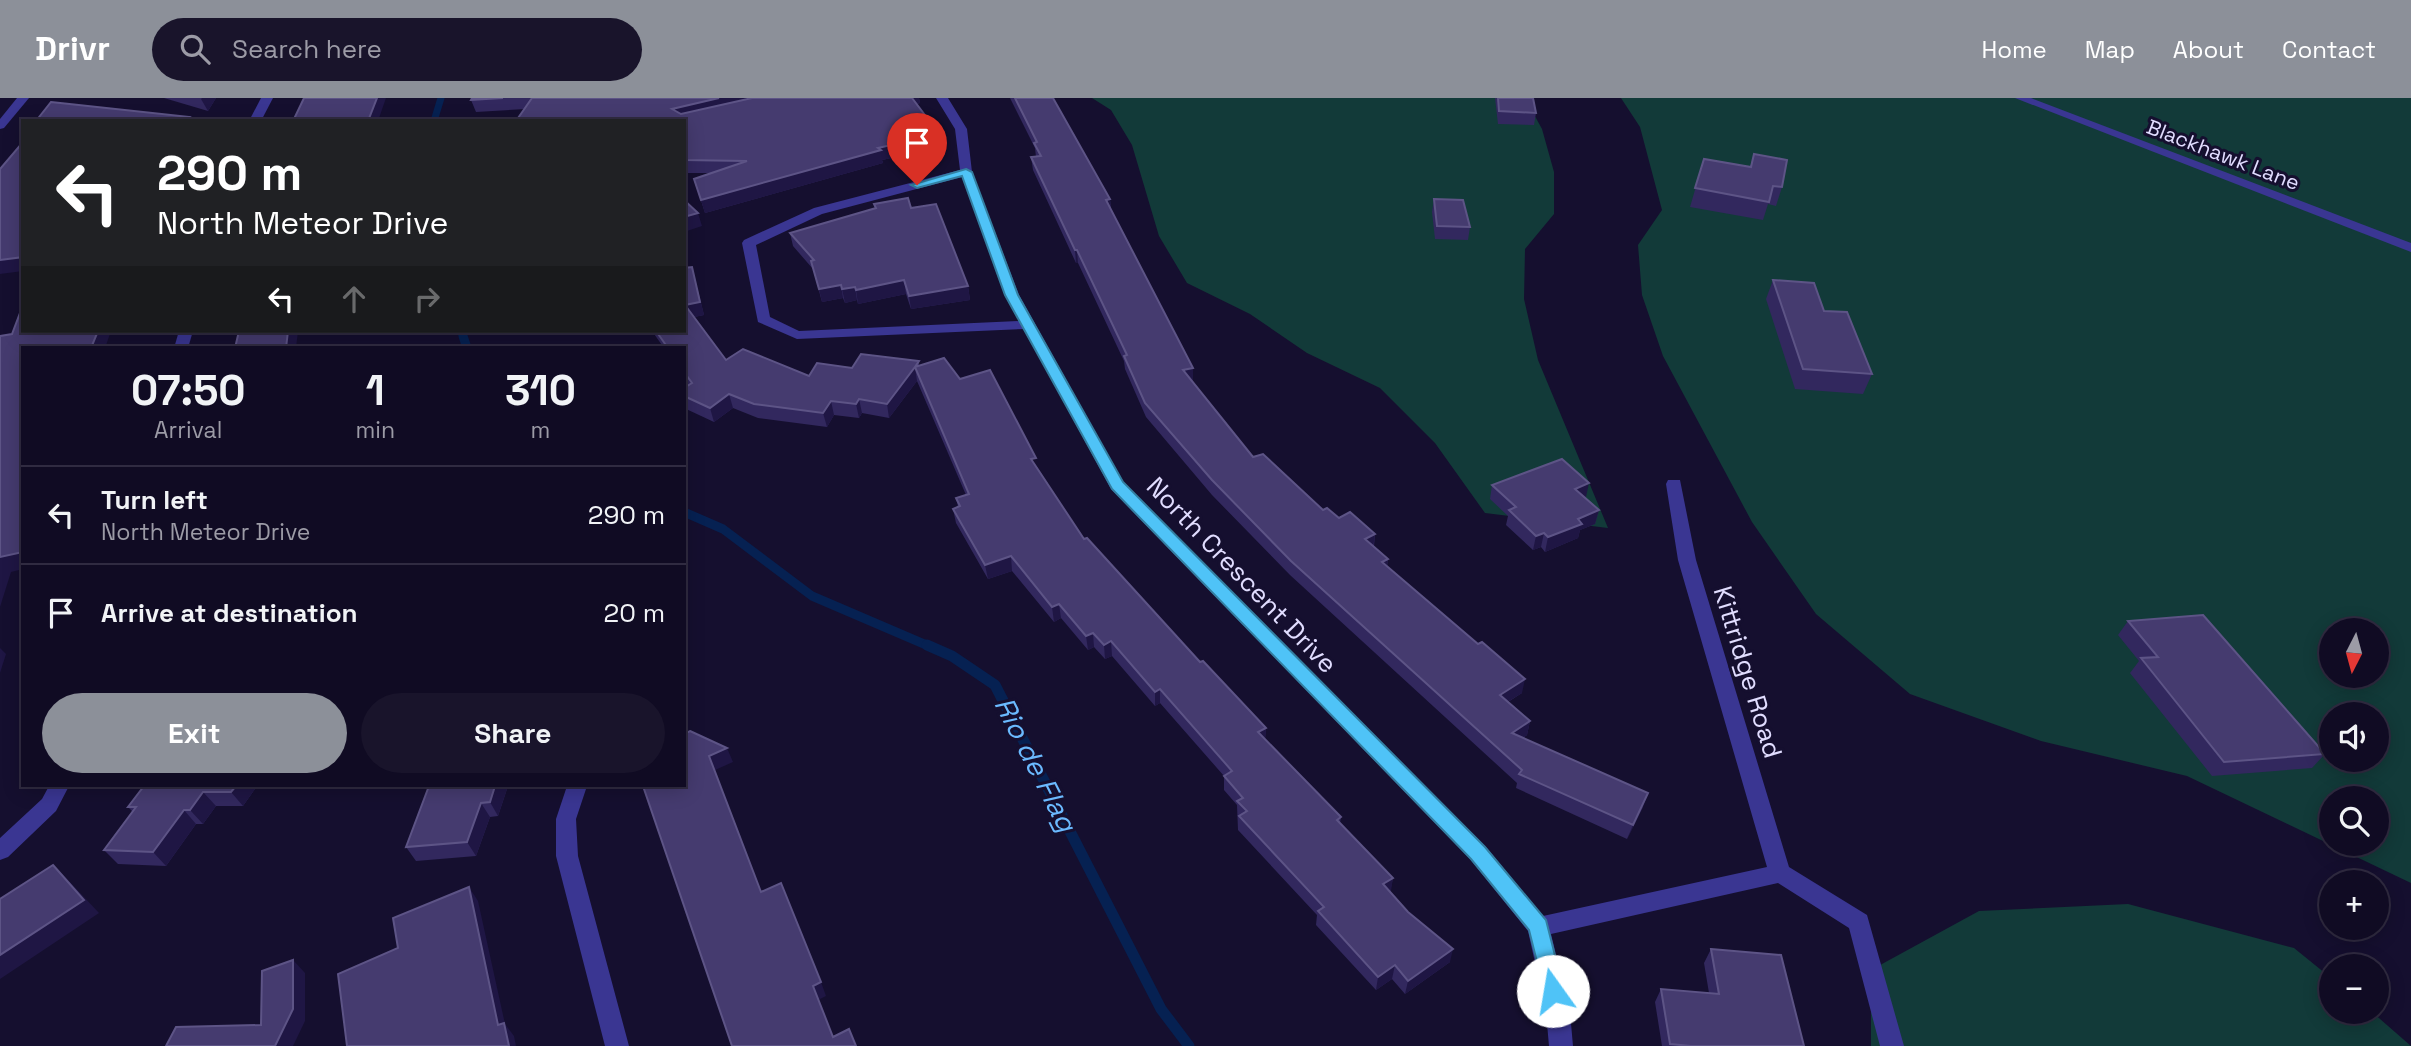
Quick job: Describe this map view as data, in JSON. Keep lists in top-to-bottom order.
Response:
{
  "streets": {
    "street": ["Blackhawk Lane", "North Crescent Drive", "Kittridge Road"]
  },
  "water": ["Rio de Flag"],
  "north": "bottom",
  "page": {
    "header": "Drivr",
    "search": "Search here",
    "nav": [
      "Home",
      "Map",
      "About",
      "Contact"
    ],
    "turn": ["290 m", "North Meteor Drive"],
    "eta": [
      "07:50",
      "Arrival",
      "1",
      "min",
      "310",
      "m"
    ],
    "list": [
      {
        "name": "Turn left",
        "note": "North Meteor Drive",
        "value": "290 m"
      },
      {
        "name": "Arrive at destination",
        "value": "20 m"
      }
    ],
    "map_buttons": ["+", "−"],
    "buttons": ["Exit", "Share"]
  }
}
